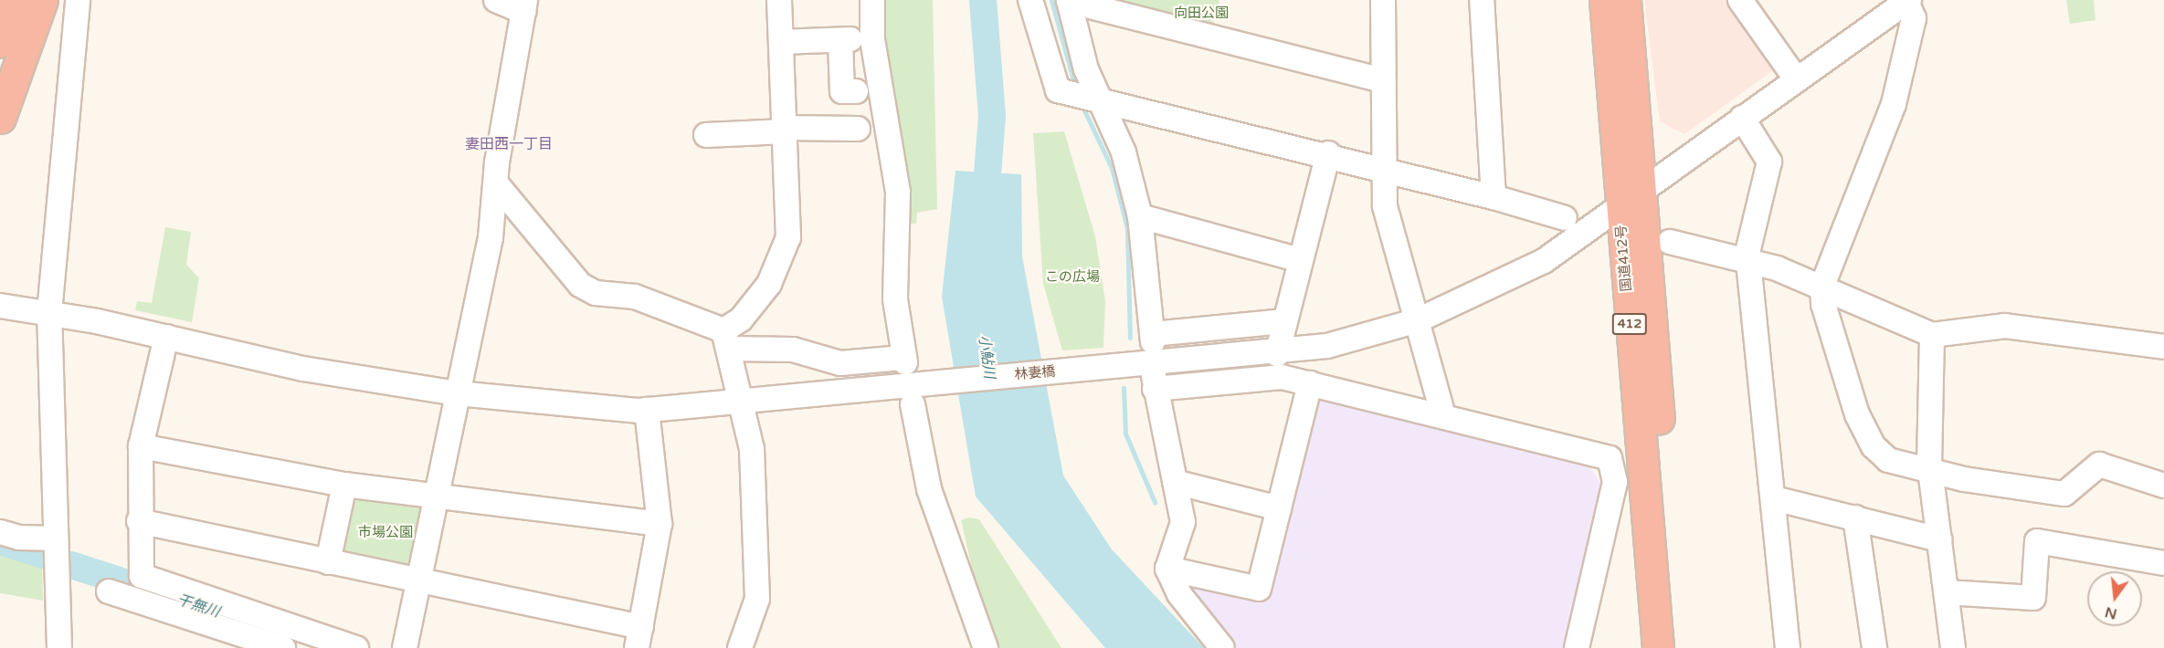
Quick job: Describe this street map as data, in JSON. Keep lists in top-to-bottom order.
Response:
{
  "streets": {
    "highway": ["国道412号", "412"],
    "street": ["林妻橋"]
  },
  "crossings": [
    ["国道412号", "林妻橋"]
  ],
  "districts": ["妻田西一丁目"],
  "water": ["小鮎川", "干無川"],
  "parks": ["向田公園", "この広場", "市場公園"],
  "north": "bottom"
}
